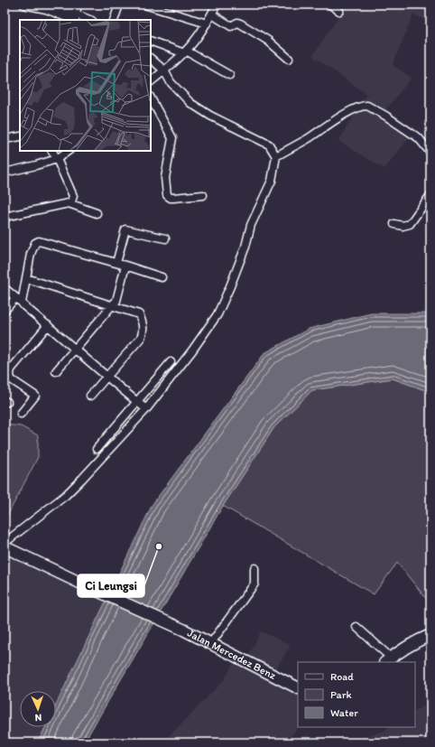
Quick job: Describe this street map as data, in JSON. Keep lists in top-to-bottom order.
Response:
{
  "streets": {
    "main road": ["Jalan Mercedez Benz"]
  },
  "places": ["Ci Leungsi"],
  "legend": ["Road", "Park", "Water"],
  "north": "bottom"
}
